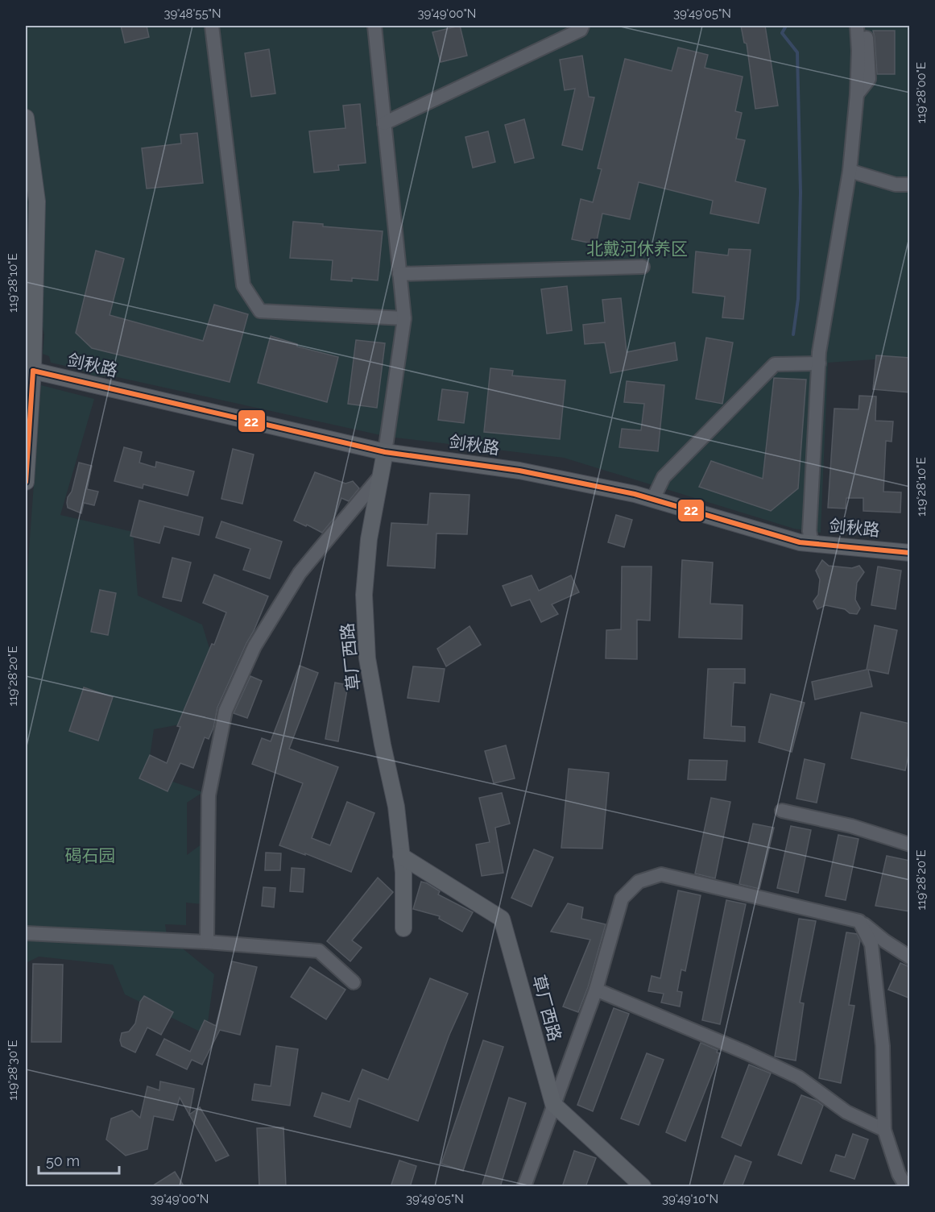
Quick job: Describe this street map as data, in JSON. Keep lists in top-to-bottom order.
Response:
{
  "streets": {
    "main road": ["剑秋路", "草厂西路"]
  },
  "crossings": [
    ["剑秋路", "草厂西路"]
  ],
  "parks": ["北戴河休养区", "碣石园"],
  "lines": ["transit line 22"],
  "scale_bar": "50 m",
  "coordinates": [
    "39°48'55\"N",
    "39°49'00\"N",
    "39°49'05\"N",
    "119°28'00\"E",
    "119°28'10\"E",
    "119°28'20\"E",
    "119°28'30\"E",
    "39°49'10\"N"
  ]
}
